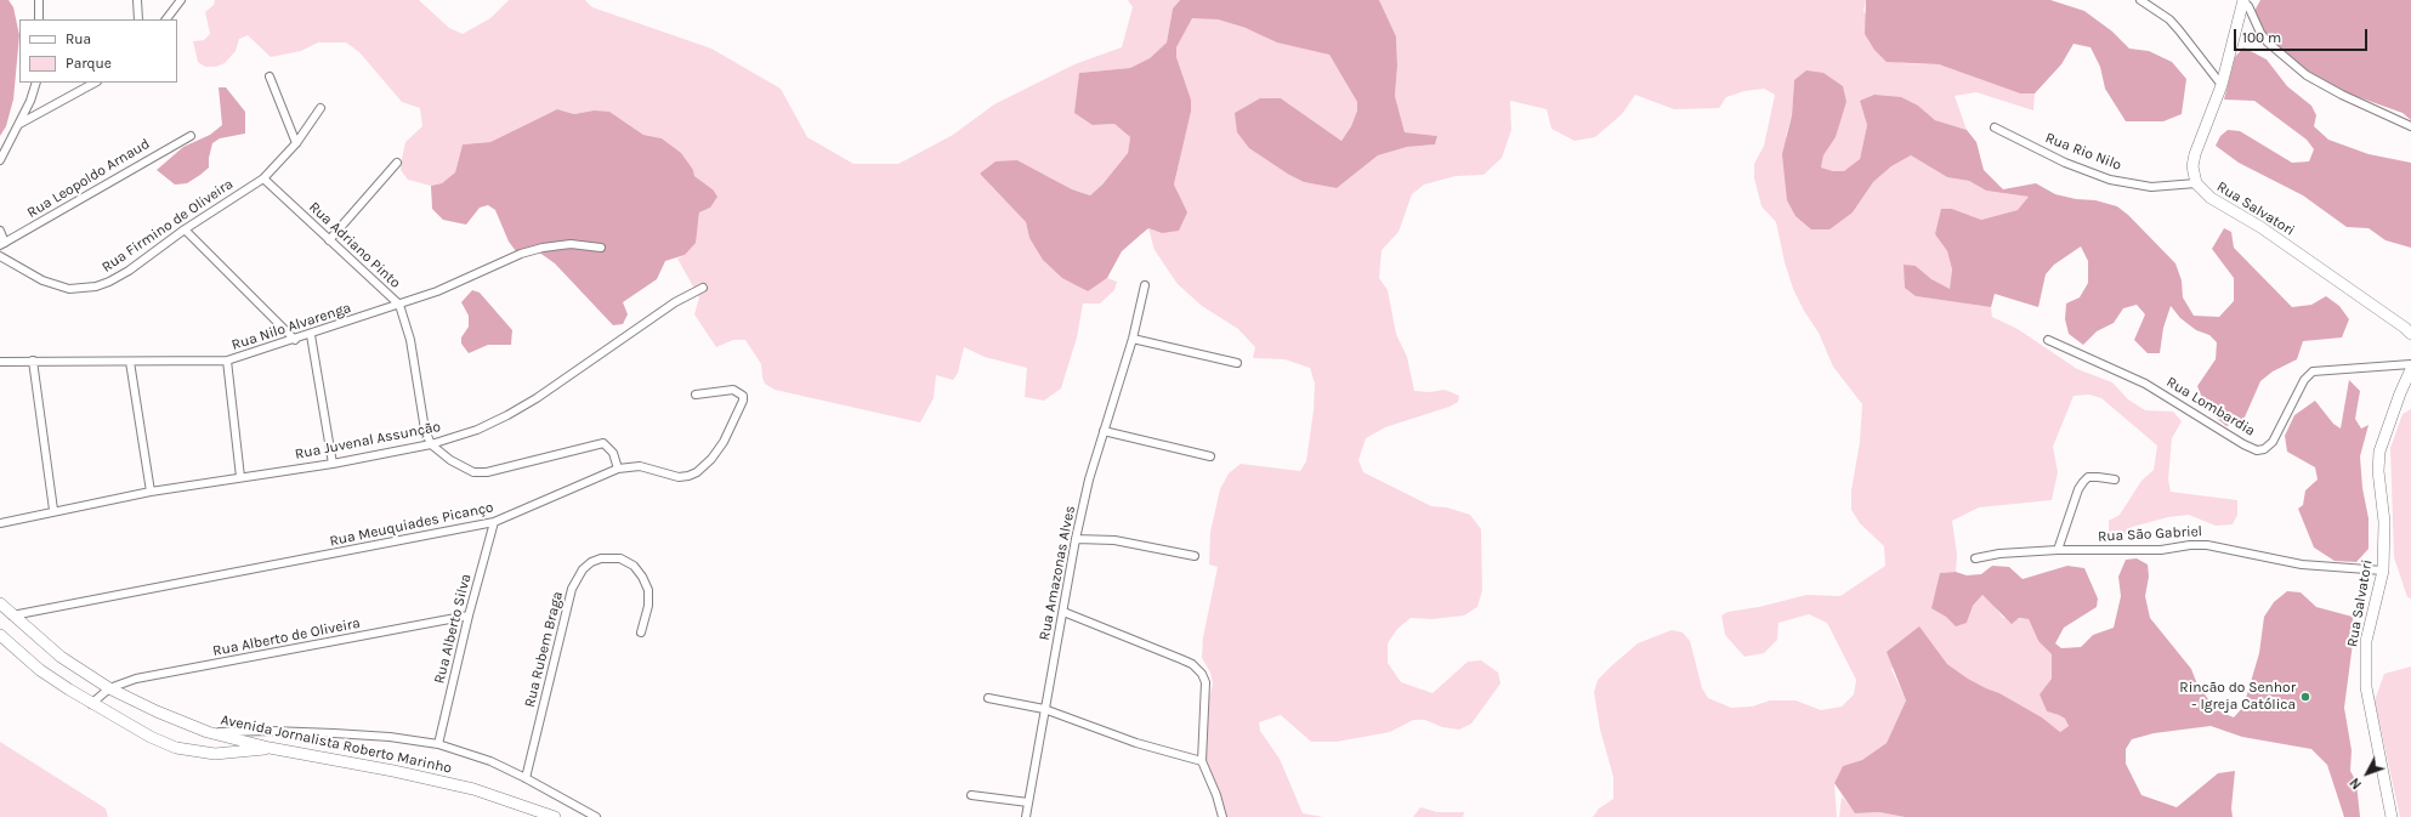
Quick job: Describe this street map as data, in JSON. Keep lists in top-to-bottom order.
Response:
{
  "streets": {
    "main road": ["Rua Salvatori", "Avenida Jornalista Roberto Marinho"],
    "street": [
      "Rua Rio Nilo",
      "Rua Leopoldo Arnaud",
      "Rua Firmino de Oliveira",
      "Rua Adriano Pinto",
      "Rua Nilo Alvarenga",
      "Rua Lombardia",
      "Rua Juvenal Assunção",
      "Rua Meuquiades Picanço",
      "Rua São Gabriel",
      "Rua Amazonas Alves",
      "Rua Alberto Silva",
      "Rua Alberto de Oliveira",
      "Rua Rubem Braga"
    ]
  },
  "crossings": [
    ["Rua Rio Nilo", "Rua Salvatori"],
    ["Rua Salvatori", "Rua São Gabriel"],
    ["Rua Firmino de Oliveira", "Rua Adriano Pinto"],
    ["Rua Adriano Pinto", "Rua Nilo Alvarenga"],
    ["Rua Adriano Pinto", "Rua Juvenal Assunção"],
    ["Rua Meuquiades Picanço", "Rua Alberto Silva"],
    ["Rua Meuquiades Picanço", "Avenida Jornalista Roberto Marinho"],
    ["Rua Alberto Silva", "Rua Alberto de Oliveira"],
    ["Rua Alberto de Oliveira", "Avenida Jornalista Roberto Marinho"]
  ],
  "places": ["Rincão do Senhor - Igreja Católica"],
  "legend": ["Rua", "Parque"],
  "scale_bar": "100 m",
  "north": "bottom left"
}
